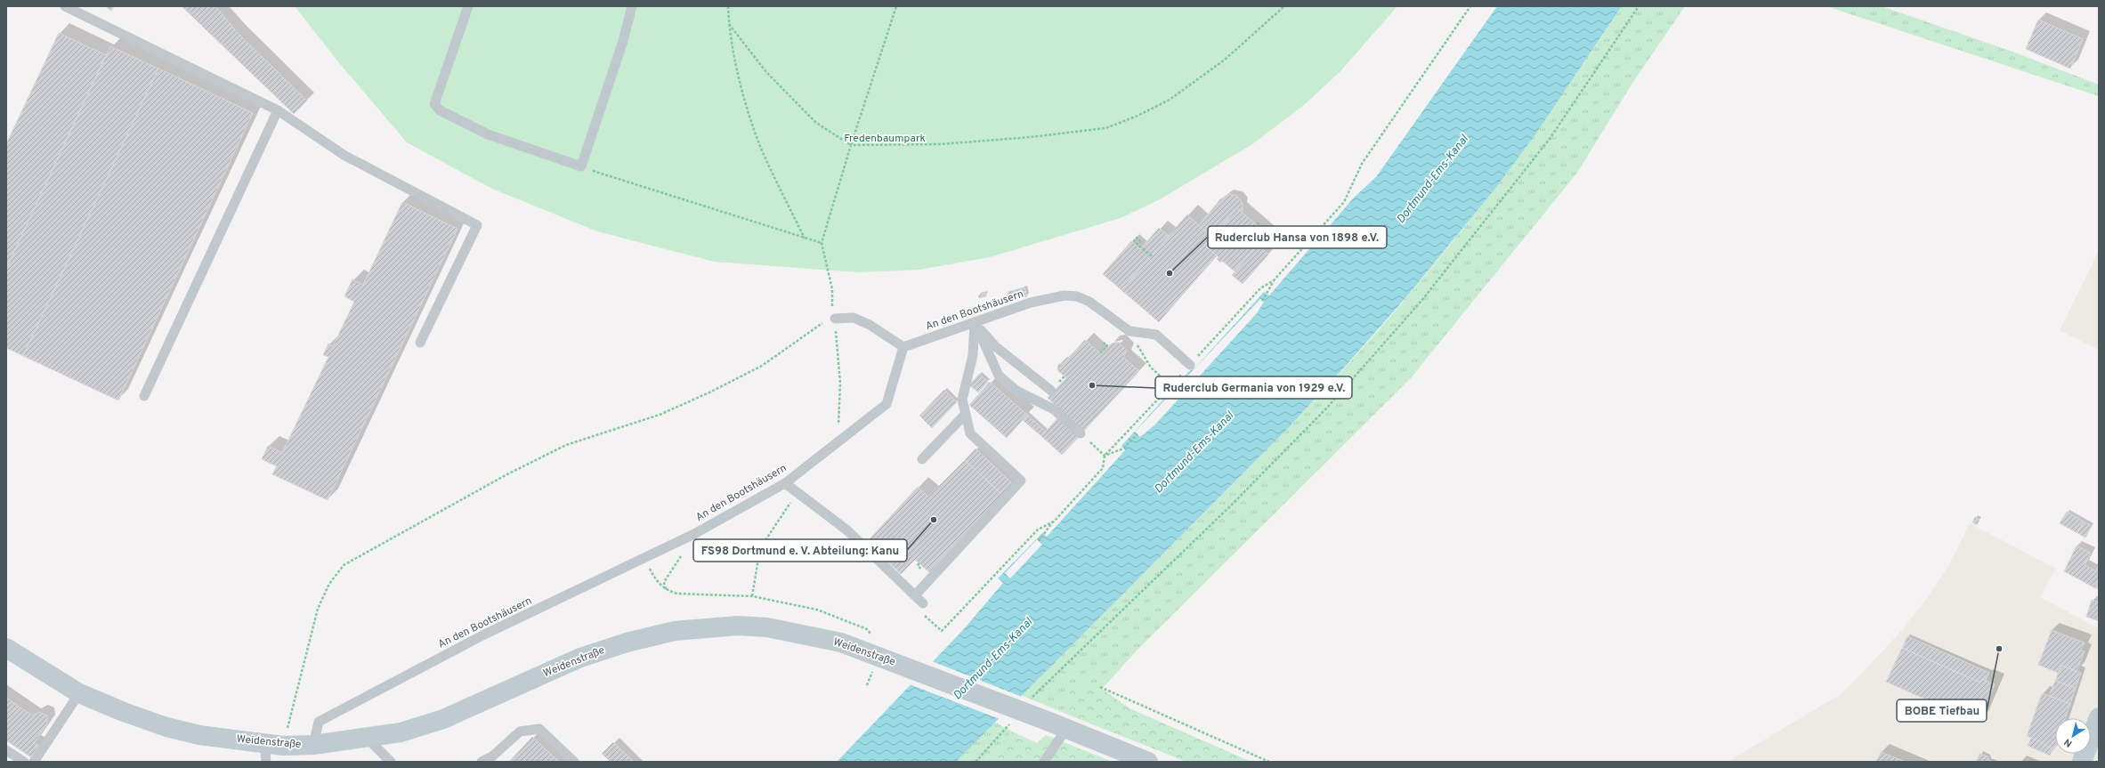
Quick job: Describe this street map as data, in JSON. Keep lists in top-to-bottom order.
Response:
{
  "streets": {
    "street": ["Weidenstraße"],
    "lane": ["An den Bootshäusern"]
  },
  "crossings": [
    ["An den Bootshäusern", "Weidenstraße"]
  ],
  "water": ["Dortmund-Ems-Kanal"],
  "parks": ["Fredenbaumpark"],
  "places": [
    "Ruderclub Hansa von 1898 e.V.",
    "Ruderclub Germania von 1929 e.V.",
    "FS98 Dortmund e. V. Abteilung: Kanu",
    "BOBE Tiefbau"
  ],
  "north": "bottom left"
}
